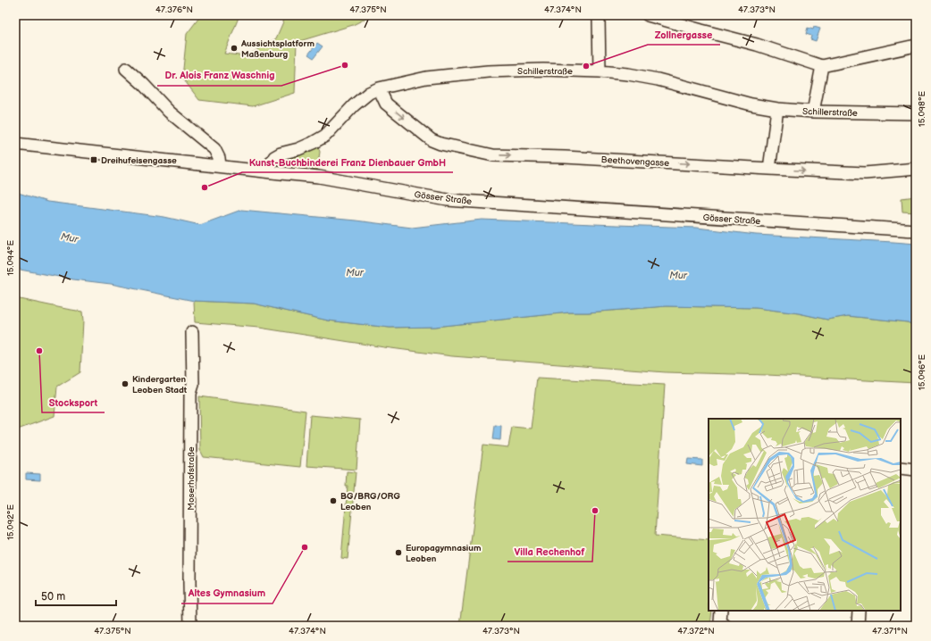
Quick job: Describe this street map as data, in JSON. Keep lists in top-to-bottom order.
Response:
{
  "streets": {
    "street": [
      "Schillerstraße",
      "Beethovengasse",
      "Gösser Straße",
      "Moserhofstraße"
    ]
  },
  "crossings": [
    ["Schillerstraße", "Beethovengasse"],
    ["Schillerstraße", "Gösser Straße"]
  ],
  "one_way": ["Beethovengasse"],
  "water": ["Mur"],
  "places": {
    "other": [
      "Aussichtsplatform Maßenburg",
      "Dr. Alois Franz Waschnig",
      "Zollnergasse",
      "Kunst-Buchbinderei Franz Dienbauer GmbH",
      "Stocksport",
      "Kindergarten Leoben Stadt",
      "BG/BRG/ORG Leoben",
      "Villa Rechenhof",
      "Altes Gymnasium",
      "Europagymnasium Leoben"
    ],
    "transit": ["Dreihufeisengasse"]
  },
  "scale_bar": "50 m",
  "coordinates": [
    "47.376°N",
    "47.375°N",
    "47.374°N",
    "47.373°N",
    "15.098°E",
    "15.094°E",
    "15.096°E",
    "15.092°E",
    "47.372°N",
    "47.371°N"
  ]
}
